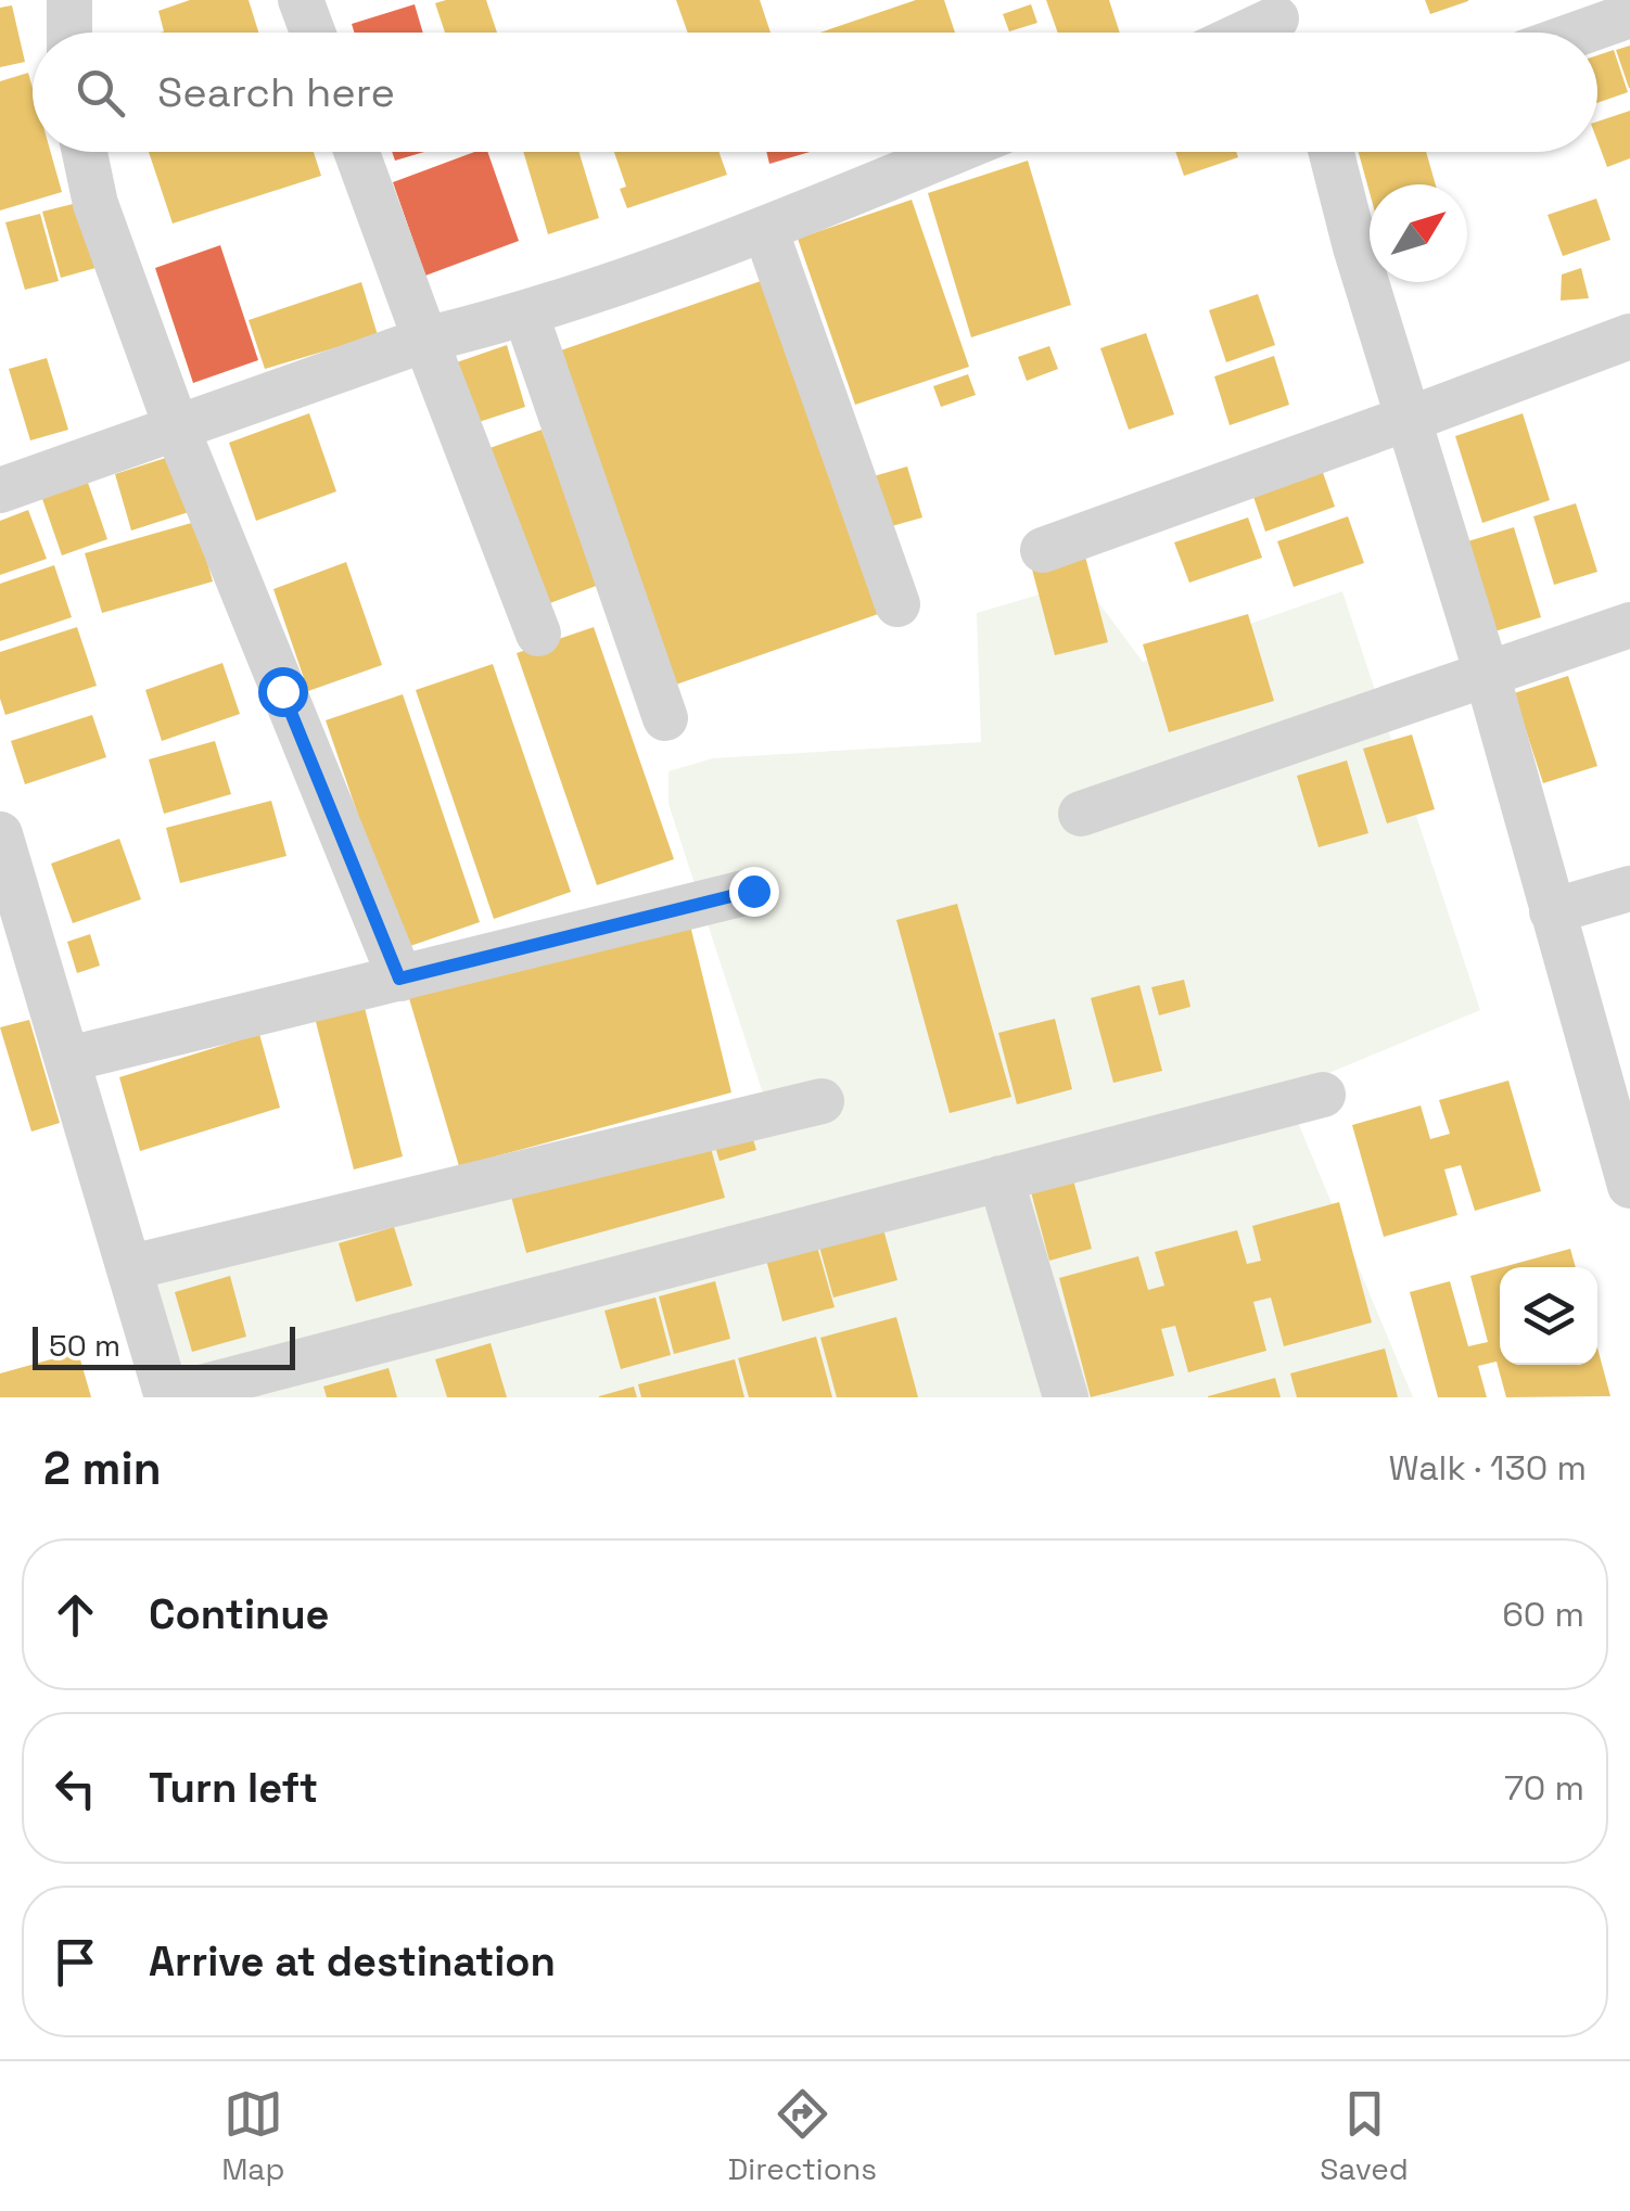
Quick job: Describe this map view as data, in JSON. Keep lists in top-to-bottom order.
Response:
{
  "scale_bar": "50 m",
  "north": "top right",
  "page": {
    "search": "Search here",
    "scale": "50 m",
    "heading": ["2 min", "Walk · 130 m"],
    "list": [
      ["Continue", "60 m"],
      ["Turn left", "70 m"],
      "Arrive at destination"
    ],
    "nav": ["Map", "Directions", "Saved"]
  }
}
